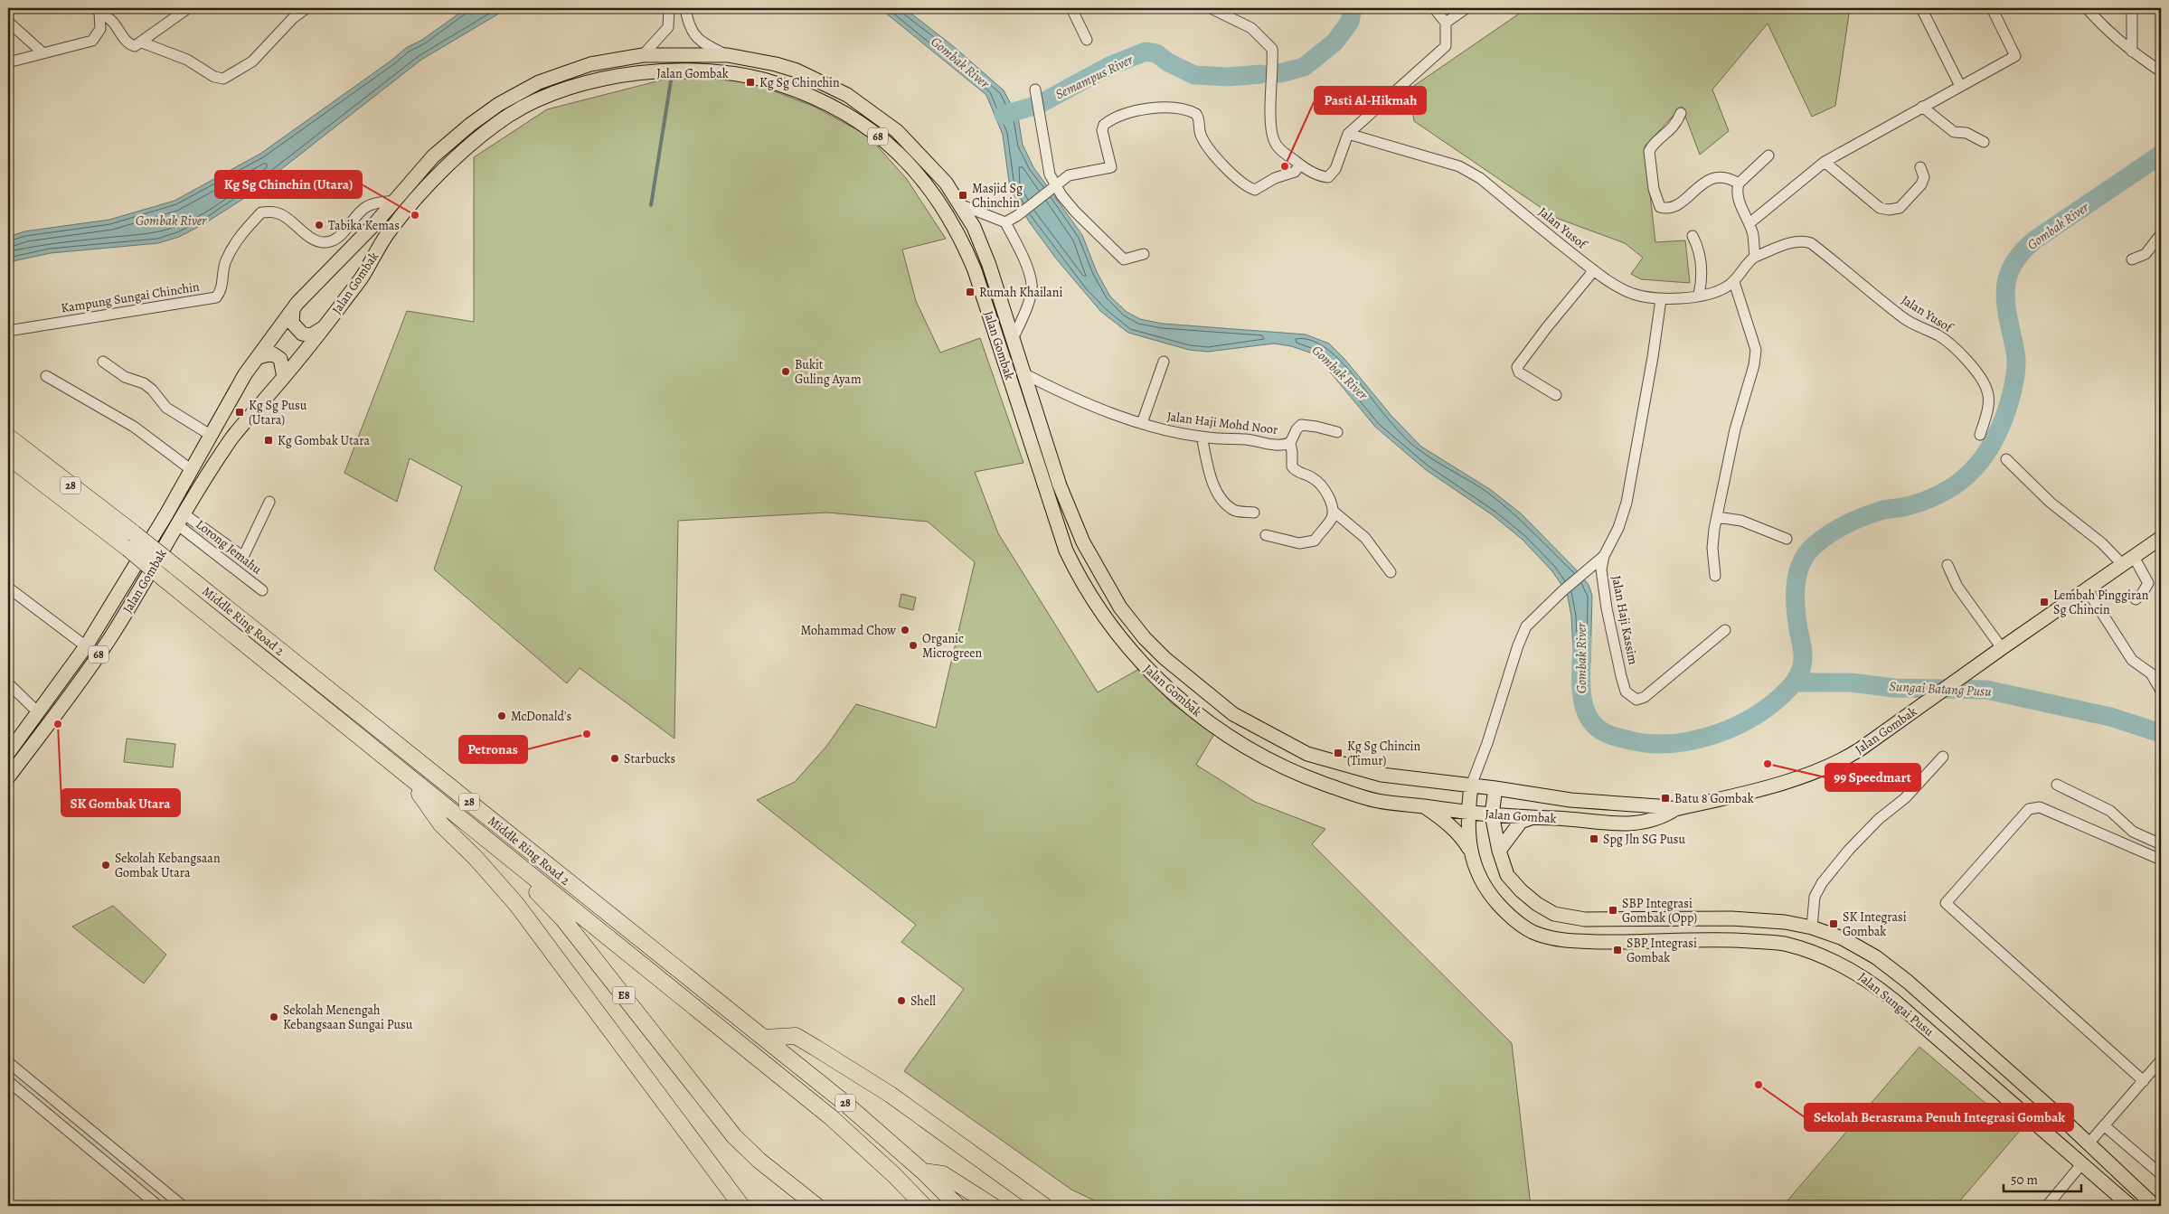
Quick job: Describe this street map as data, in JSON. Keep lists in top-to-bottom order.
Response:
{
  "streets": {
    "highway": ["28", "Middle Ring Road 2", "E8"],
    "main road": ["Jalan Gombak", "68", "Jalan Sungai Pusu"],
    "street": [
      "Jalan Yusof",
      "Kampung Sungai Chinchin",
      "Jalan Haji Mohd Noor",
      "Lorong Jemahu",
      "Jalan Haji Kassim"
    ]
  },
  "crossings": [
    ["Jalan Gombak", "Kampung Sungai Chinchin"],
    ["Jalan Gombak", "Jalan Haji Mohd Noor"],
    ["Jalan Gombak", "Lorong Jemahu"],
    ["Jalan Gombak", "Jalan Sungai Pusu"],
    ["Jalan Yusof", "Jalan Haji Kassim"],
    ["Middle Ring Road 2", "E8"]
  ],
  "water": ["Gombak River", "Semampus River", "Sungai Batang Pusu"],
  "places": {
    "transit": [
      "Kg Sg Chinchin",
      "Masjid Sg Chinchin",
      "Rumah Khailani",
      "Kg Sg Pusu (Utara)",
      "Kg Gombak Utara",
      "Lembah Pinggiran Sg Chincin",
      "Kg Sg Chincin (Timur)",
      "Batu 8 Gombak",
      "Spg Jln SG Pusu",
      "SBP Integrasi Gombak (Opp)",
      "SK Integrasi Gombak",
      "SBP Integrasi Gombak"
    ],
    "other": [
      "Pasti Al-Hikmah",
      "Kg Sg Chinchin (Utara)",
      "Tabika Kemas",
      "Bukit Guling Ayam",
      "Mohammad Chow",
      "Organic Microgreen",
      "McDonald's",
      "SK Gombak Utara",
      "Petronas",
      "Starbucks",
      "99 Speedmart",
      "Sekolah Kebangsaan Gombak Utara",
      "Shell",
      "Sekolah Menengah Kebangsaan Sungai Pusu",
      "Sekolah Berasrama Penuh Integrasi Gombak"
    ]
  },
  "scale_bar": "50 m"
}
